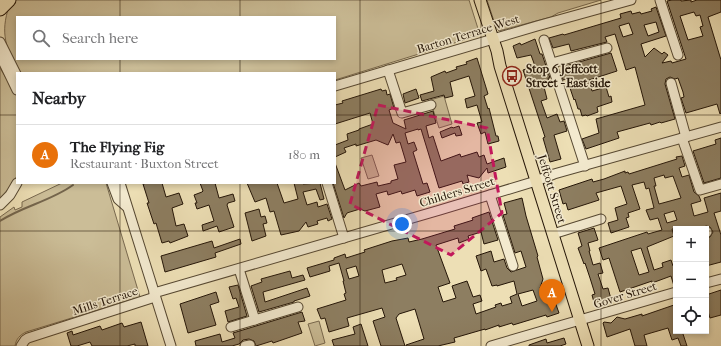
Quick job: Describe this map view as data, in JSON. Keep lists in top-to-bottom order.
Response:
{
  "streets": {
    "main road": ["Jeffcott Street"],
    "street": [
      "Barton Terrace West",
      "Childers Street",
      "Gover Street",
      "Mills Terrace"
    ]
  },
  "crossings": [
    ["Barton Terrace West", "Jeffcott Street"],
    ["Jeffcott Street", "Childers Street"],
    ["Jeffcott Street", "Gover Street"],
    ["Childers Street", "Mills Terrace"]
  ],
  "places": {
    "bus stop": ["Stop 6 Jeffcott Street - East side"]
  },
  "page": {
    "search": "Search here",
    "heading": "Nearby",
    "list": [
      {
        "mark": "A",
        "name": "The Flying Fig",
        "note": "Restaurant · Buxton Street",
        "value": "180 m"
      }
    ],
    "map_buttons": ["+", "−"],
    "pins": "A"
  }
}
